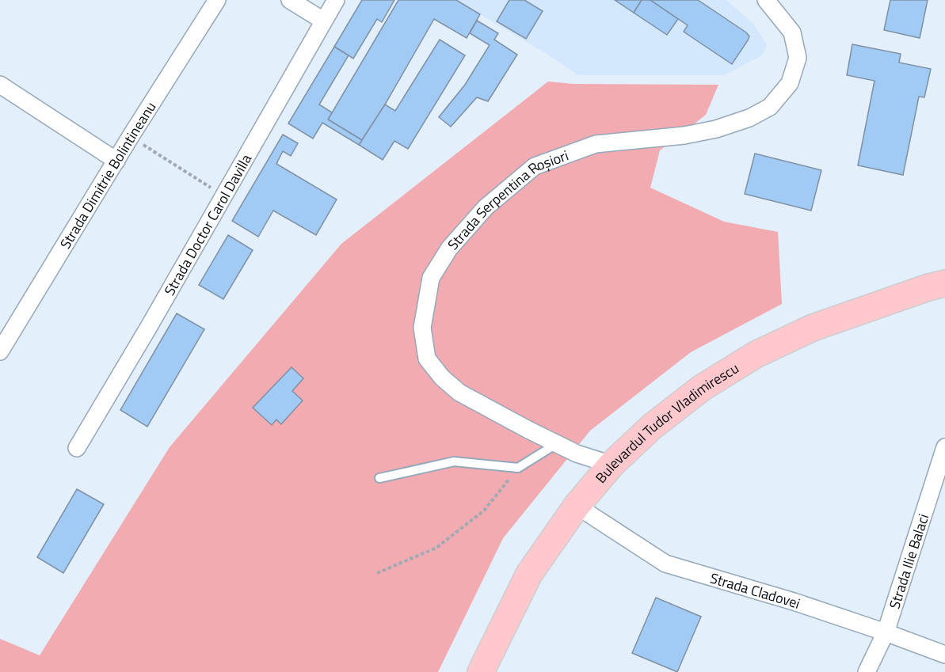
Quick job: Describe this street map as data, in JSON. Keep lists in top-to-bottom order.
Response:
{
  "streets": {
    "main road": ["Bulevardul Tudor Vladimirescu"],
    "street": [
      "Strada Dimitrie Bolintineanu",
      "Strada Serpentina Roșiori",
      "Strada Doctor Carol Davilla",
      "Strada Ilie Balaci",
      "Strada Cladovei"
    ]
  },
  "crossings": [
    ["Strada Serpentina Roșiori", "Bulevardul Tudor Vladimirescu"],
    ["Bulevardul Tudor Vladimirescu", "Strada Cladovei"],
    ["Strada Ilie Balaci", "Strada Cladovei"]
  ]
}
